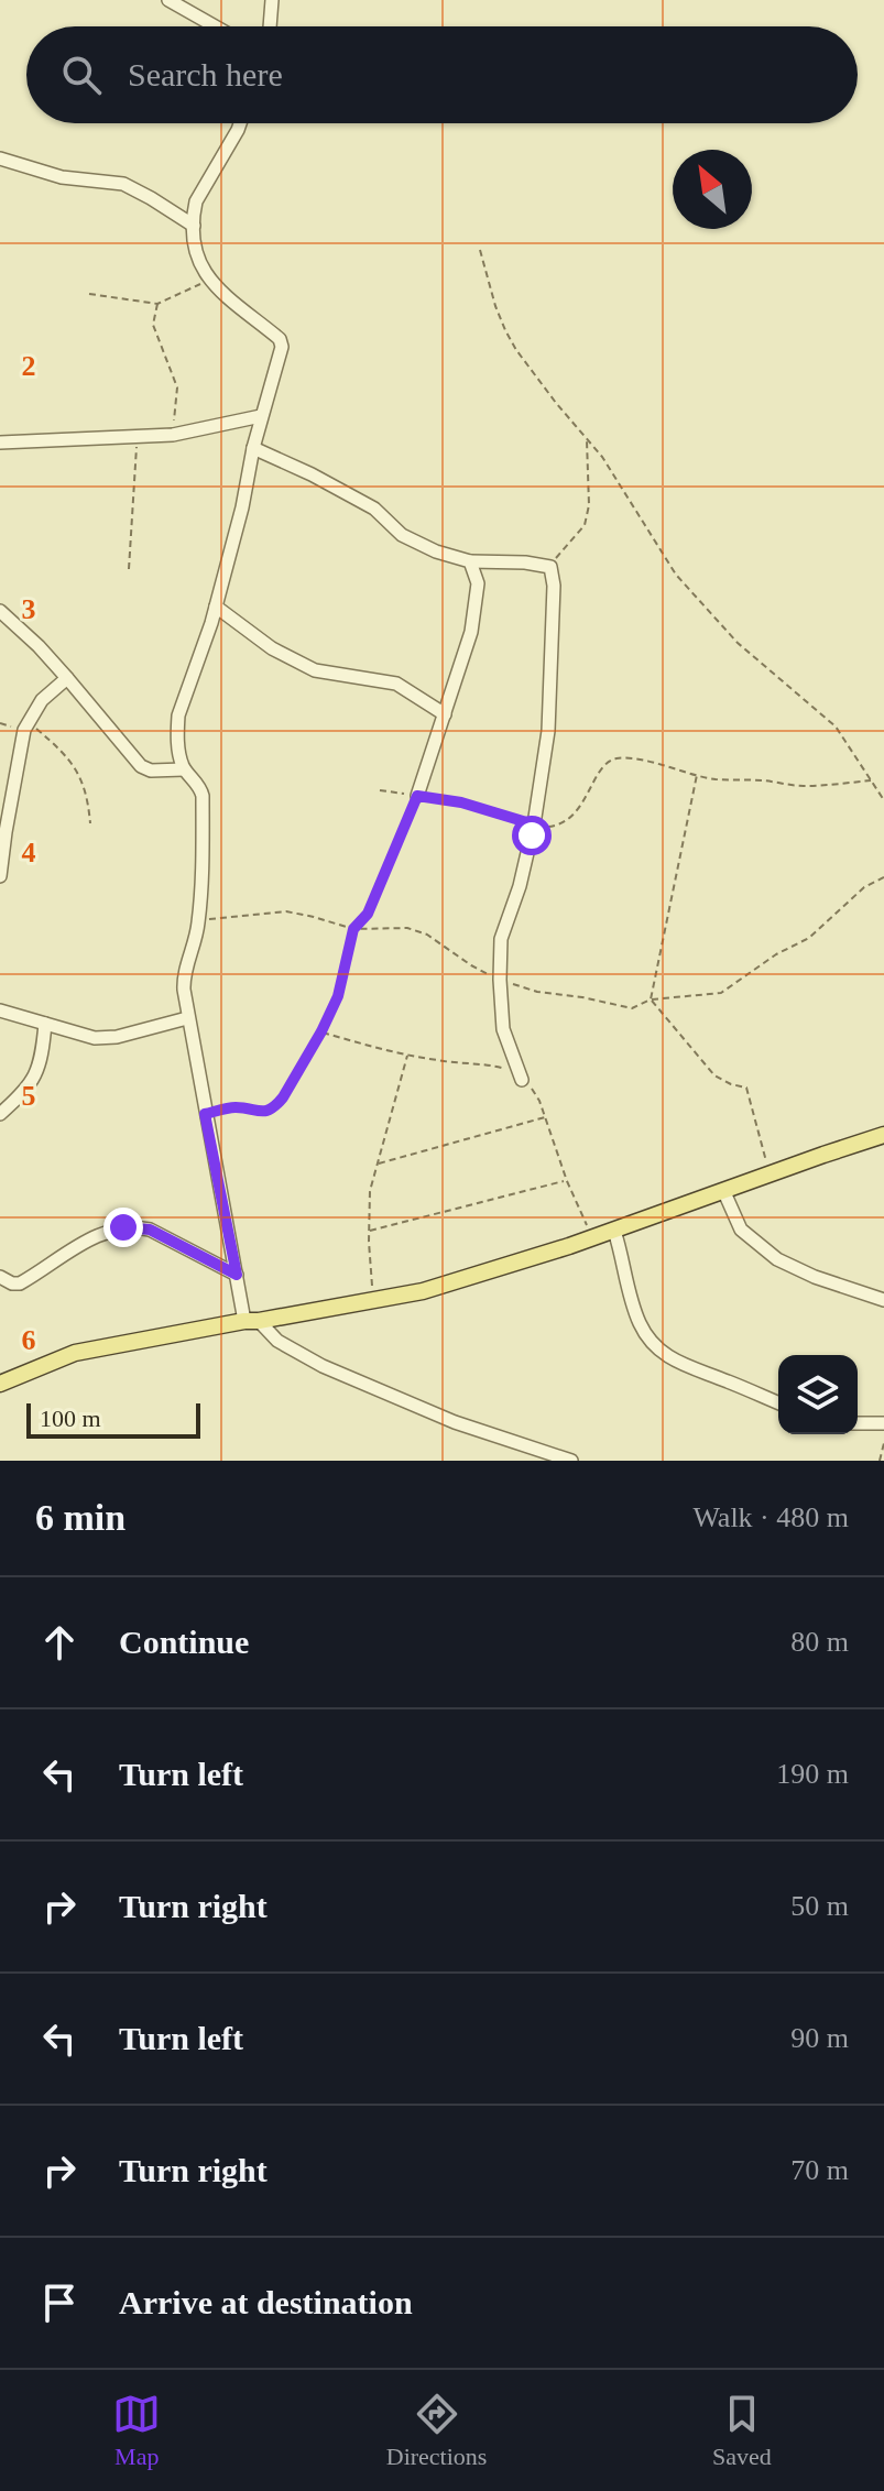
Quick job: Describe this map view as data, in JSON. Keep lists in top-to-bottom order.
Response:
{
  "scale_bar": "100 m",
  "north": "top left",
  "page": {
    "search": "Search here",
    "scale": "100 m",
    "heading": ["6 min", "Walk · 480 m"],
    "list": [
      ["Continue", "80 m"],
      ["Turn left", "190 m"],
      ["Turn right", "50 m"],
      ["Turn left", "90 m"],
      ["Turn right", "70 m"],
      "Arrive at destination"
    ],
    "nav": ["Map", "Directions", "Saved"]
  },
  "grid": {
    "rows": [
      "2",
      "3",
      "4",
      "5",
      "6"
    ]
  }
}
